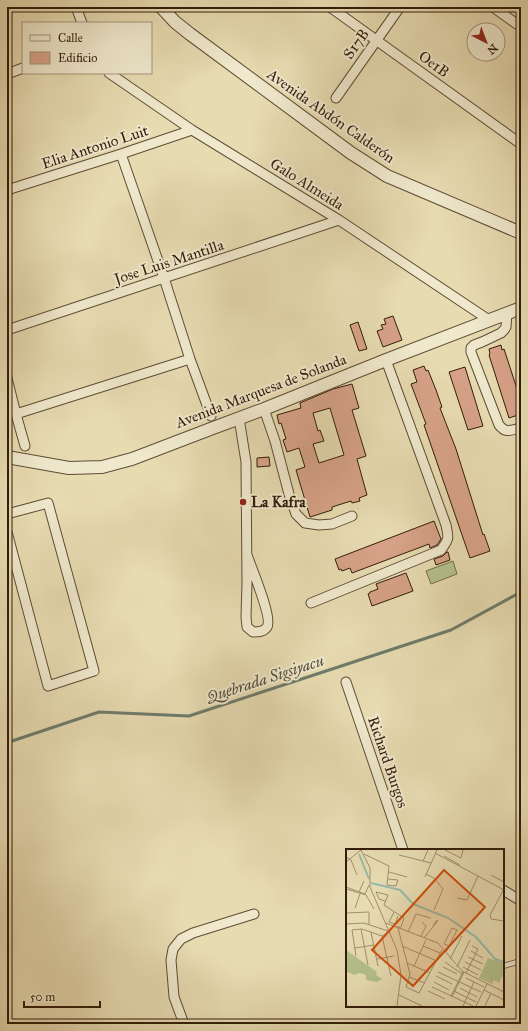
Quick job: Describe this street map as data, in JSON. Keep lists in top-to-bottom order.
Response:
{
  "streets": {
    "street": [
      "S17B",
      "Oe1B",
      "Avenida Abdón Calderón",
      "Elia Antonio Luit",
      "Galo Almeida",
      "Jose Luis Mantilla",
      "Avenida Marquesa de Solanda",
      "Richard Burgos"
    ]
  },
  "crossings": [
    ["S17B", "Oe1B"],
    ["Elia Antonio Luit", "Galo Almeida"],
    ["Galo Almeida", "Jose Luis Mantilla"],
    ["Galo Almeida", "Avenida Marquesa de Solanda"]
  ],
  "water": ["Quebrada Sigsiyacu"],
  "places": ["La Kafra"],
  "legend": ["Calle", "Edificio"],
  "scale_bar": "50 m",
  "north": "bottom right"
}
